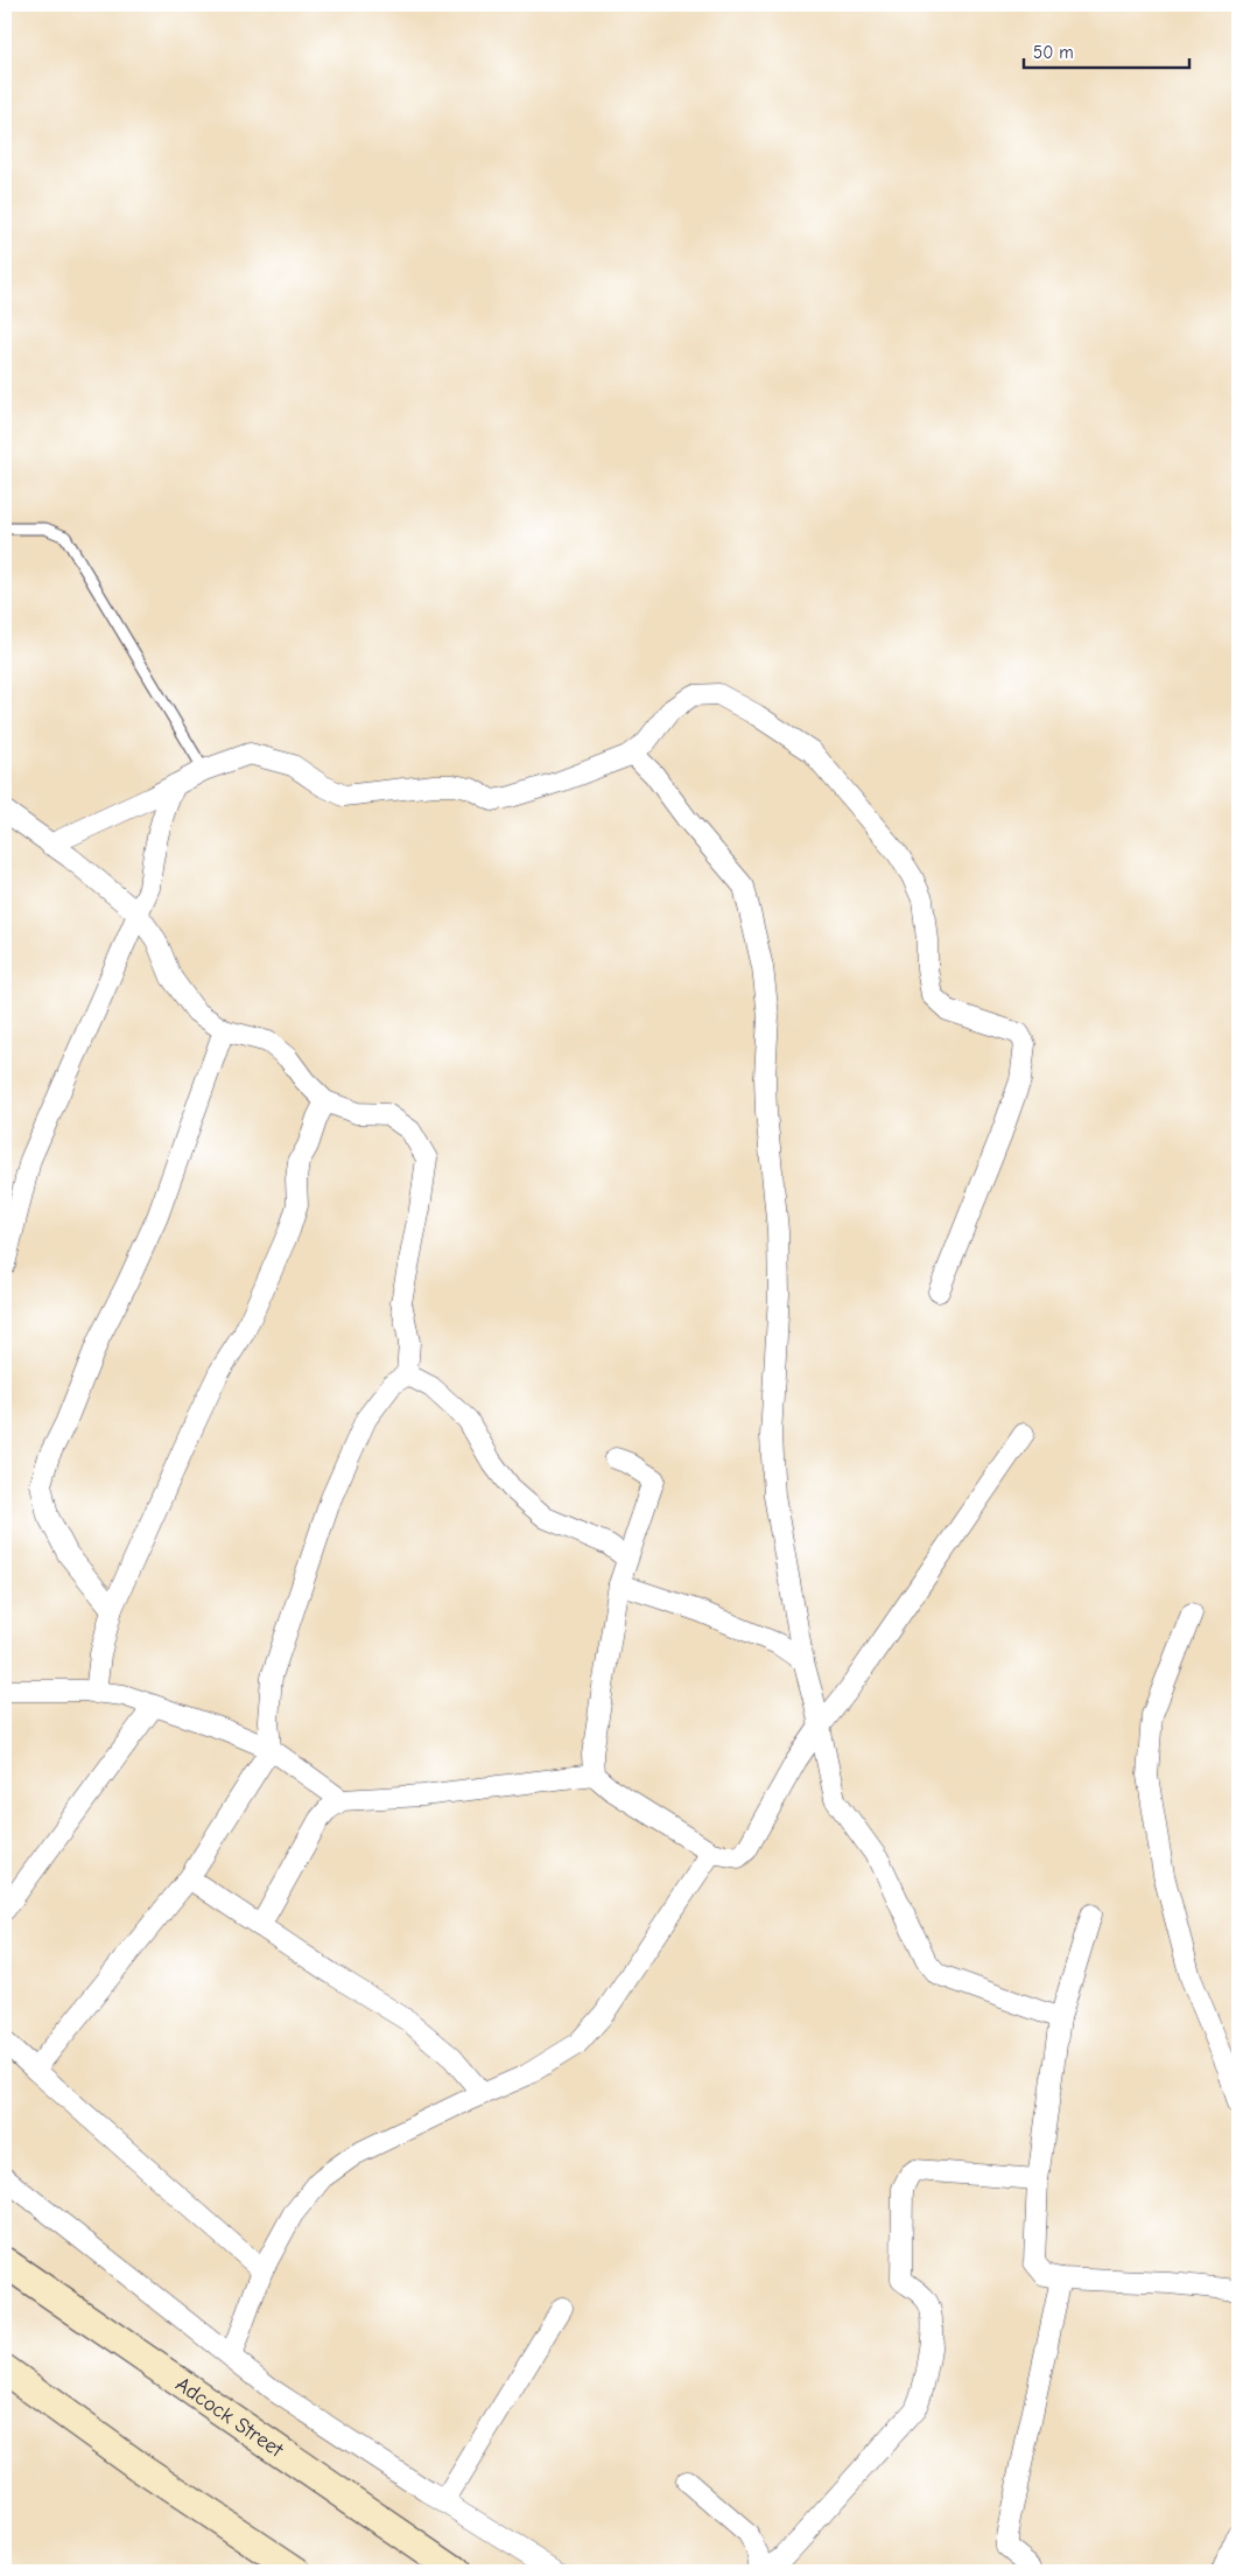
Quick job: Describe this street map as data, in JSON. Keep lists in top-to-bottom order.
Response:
{
  "streets": {
    "main road": ["Adcock Street"]
  },
  "scale_bar": "50 m"
}
